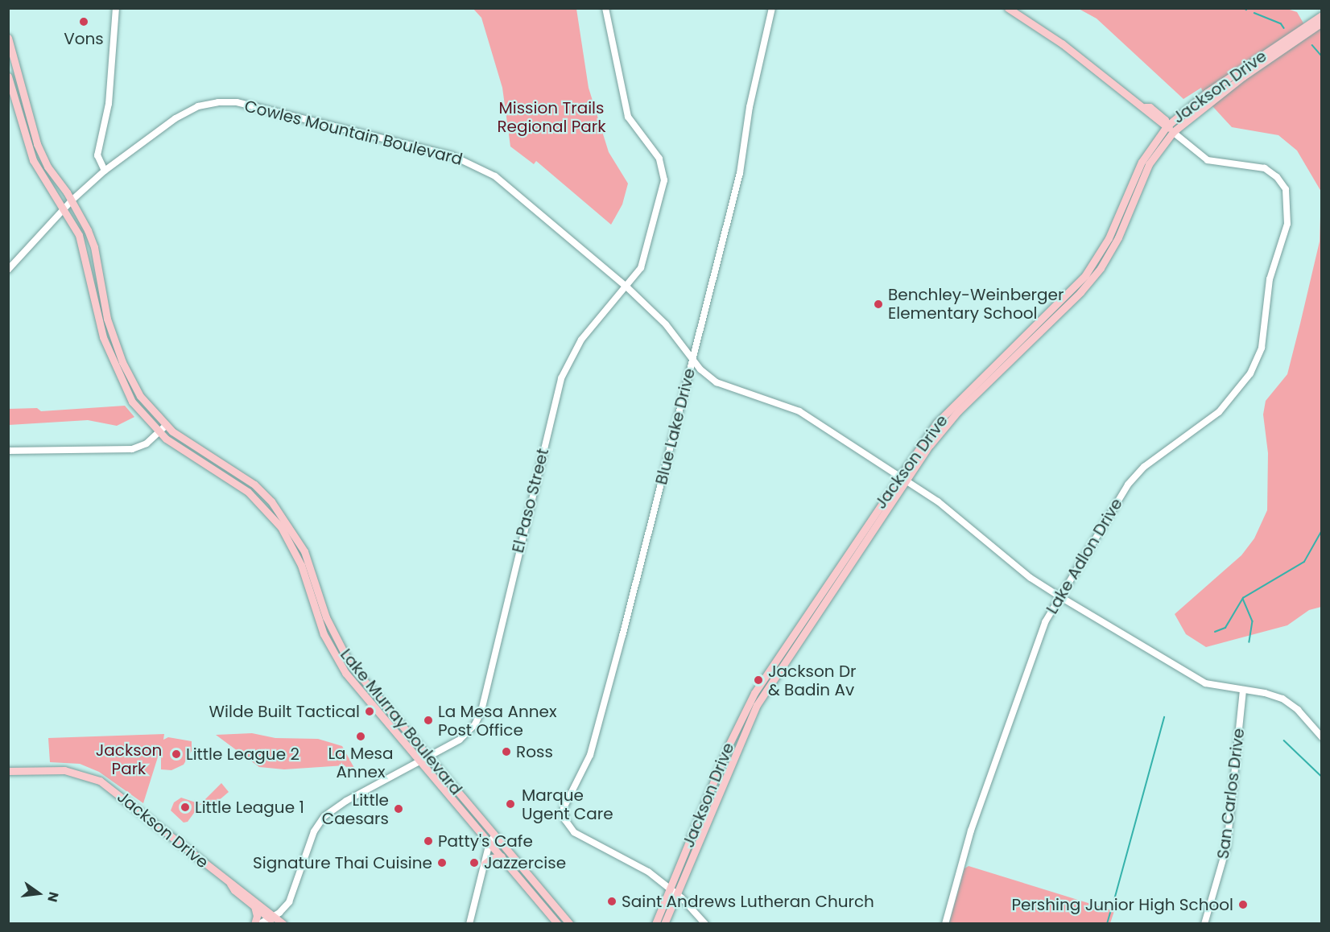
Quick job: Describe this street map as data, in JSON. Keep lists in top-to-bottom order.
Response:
{
  "streets": {
    "main road": ["Jackson Drive", "Lake Murray Boulevard"],
    "street": [
      "Cowles Mountain Boulevard",
      "Blue Lake Drive",
      "El Paso Street",
      "Lake Adlon Drive",
      "San Carlos Drive"
    ]
  },
  "crossings": [
    ["Jackson Drive", "Cowles Mountain Boulevard"],
    ["Jackson Drive", "Blue Lake Drive"],
    ["Jackson Drive", "El Paso Street"],
    ["Jackson Drive", "Lake Adlon Drive"],
    ["Cowles Mountain Boulevard", "Blue Lake Drive"],
    ["Cowles Mountain Boulevard", "El Paso Street"],
    ["Cowles Mountain Boulevard", "Lake Adlon Drive"],
    ["Cowles Mountain Boulevard", "Lake Murray Boulevard"],
    ["Cowles Mountain Boulevard", "San Carlos Drive"],
    ["El Paso Street", "Lake Murray Boulevard"]
  ],
  "parks": ["Mission Trails Regional Park", "Jackson Park"],
  "places": [
    "Vons",
    "Benchley-Weinberger Elementary School",
    "Jackson Dr & Badin Av",
    "Wilde Built Tactical",
    "La Mesa Annex Post Office",
    "La Mesa Annex",
    "Ross",
    "Little League 2",
    "Marque Ugent Care",
    "Little League 1",
    "Little Caesars",
    "Patty's Cafe",
    "Signature Thai Cuisine",
    "Jazzercise",
    "Saint Andrews Lutheran Church",
    "Pershing Junior High School"
  ],
  "north": "right"
}
